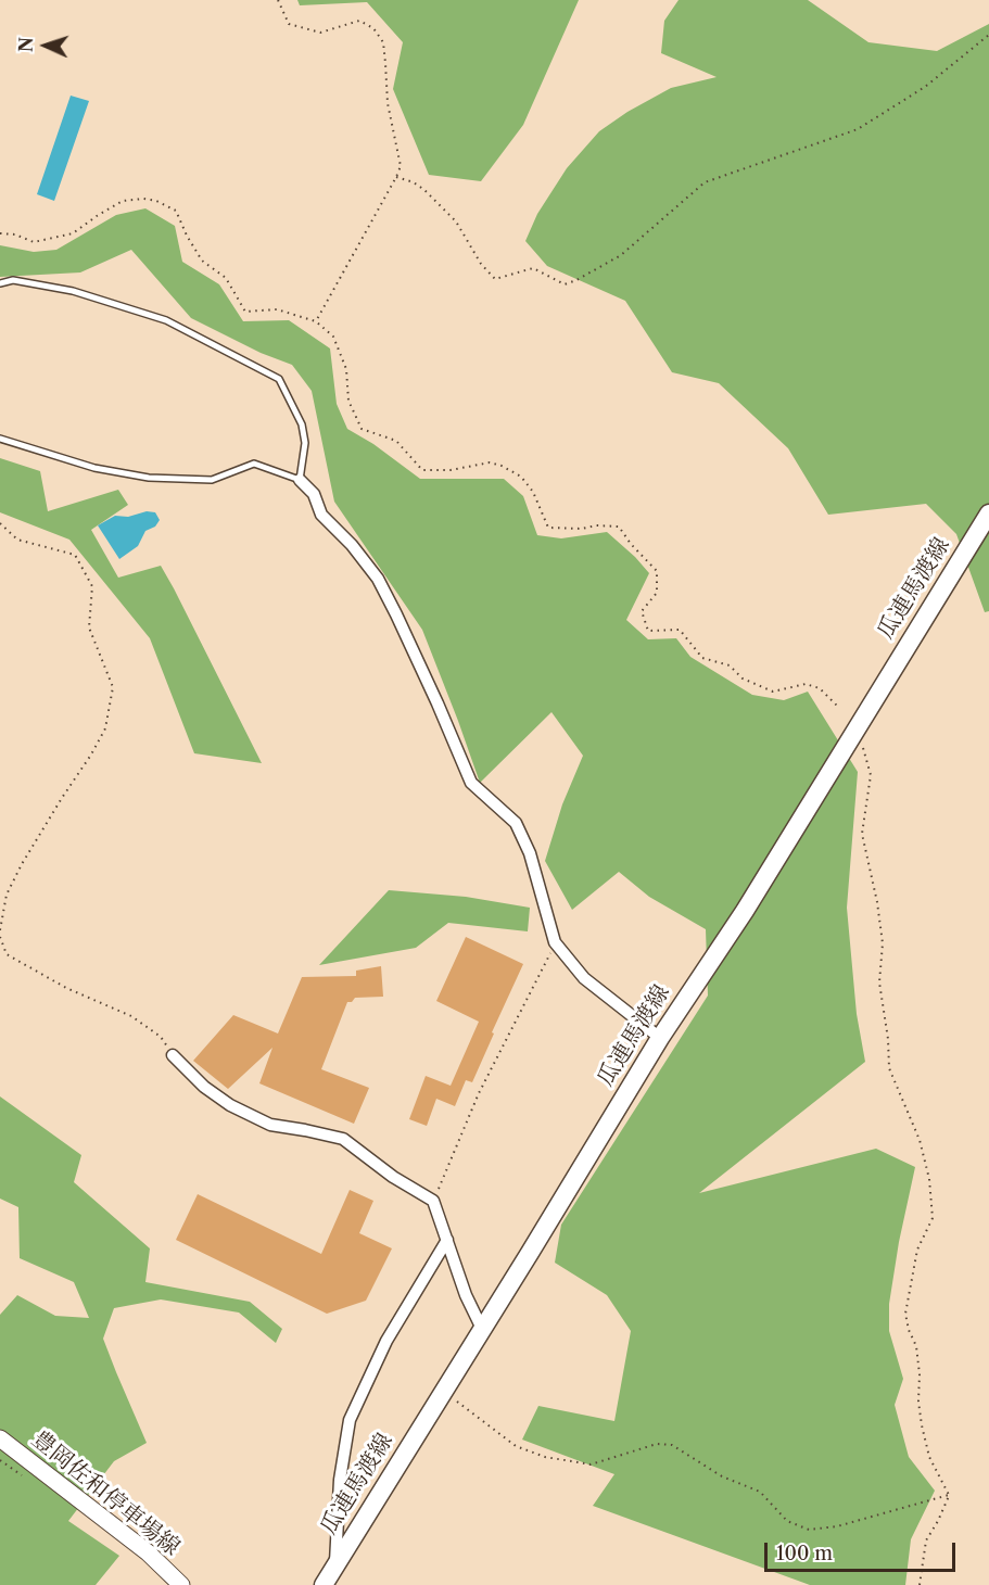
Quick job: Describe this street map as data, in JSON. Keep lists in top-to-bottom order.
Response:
{
  "streets": {
    "main road": ["瓜連馬渡線", "豊岡佐和停車場線"]
  },
  "scale_bar": "100 m",
  "north": "left"
}
